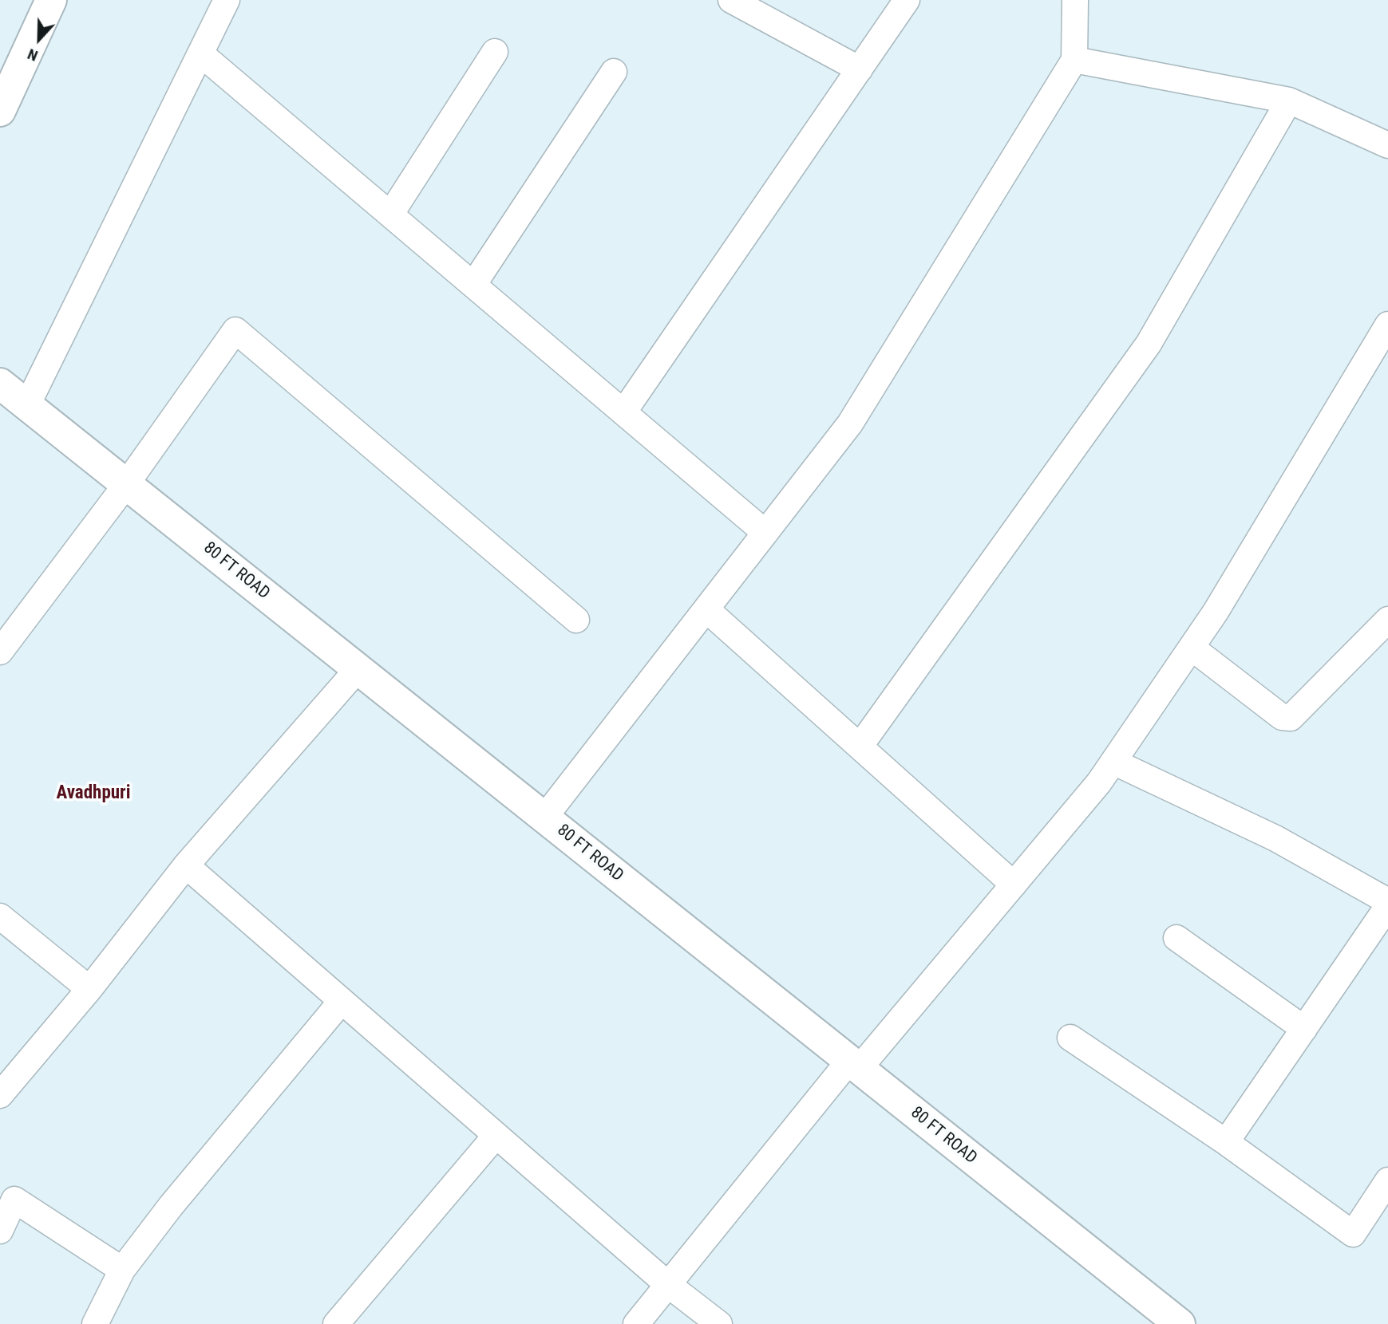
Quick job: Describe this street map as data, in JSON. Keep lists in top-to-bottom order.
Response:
{
  "streets": {
    "street": ["80 FT ROAD"]
  },
  "districts": ["Avadhpuri"],
  "north": "bottom"
}
